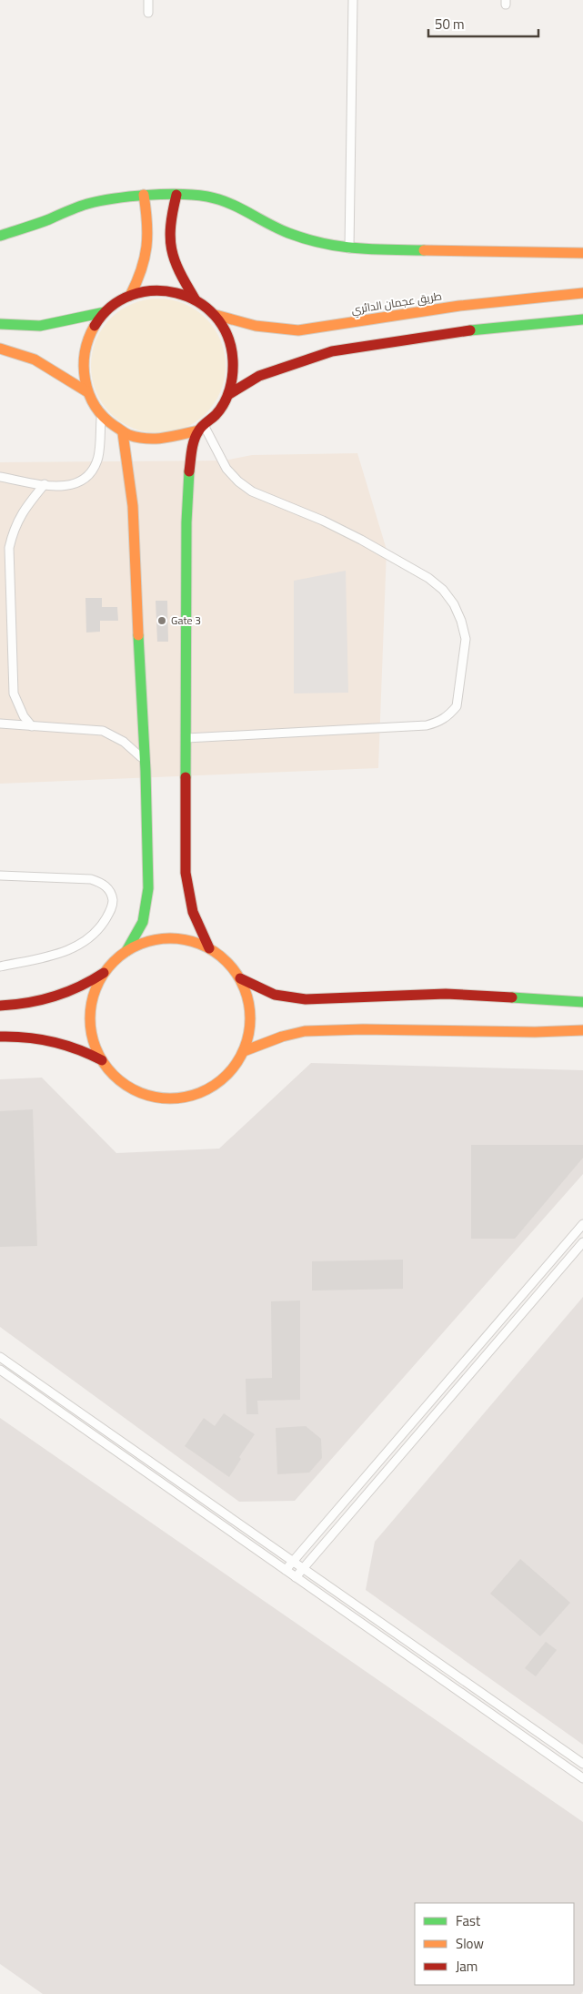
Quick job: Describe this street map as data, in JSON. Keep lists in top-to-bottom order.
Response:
{
  "streets": {
    "street": ["طريق عجمان الدائري"]
  },
  "places": ["Gate 3"],
  "legend": ["Fast", "Slow", "Jam"],
  "scale_bar": "50 m"
}
